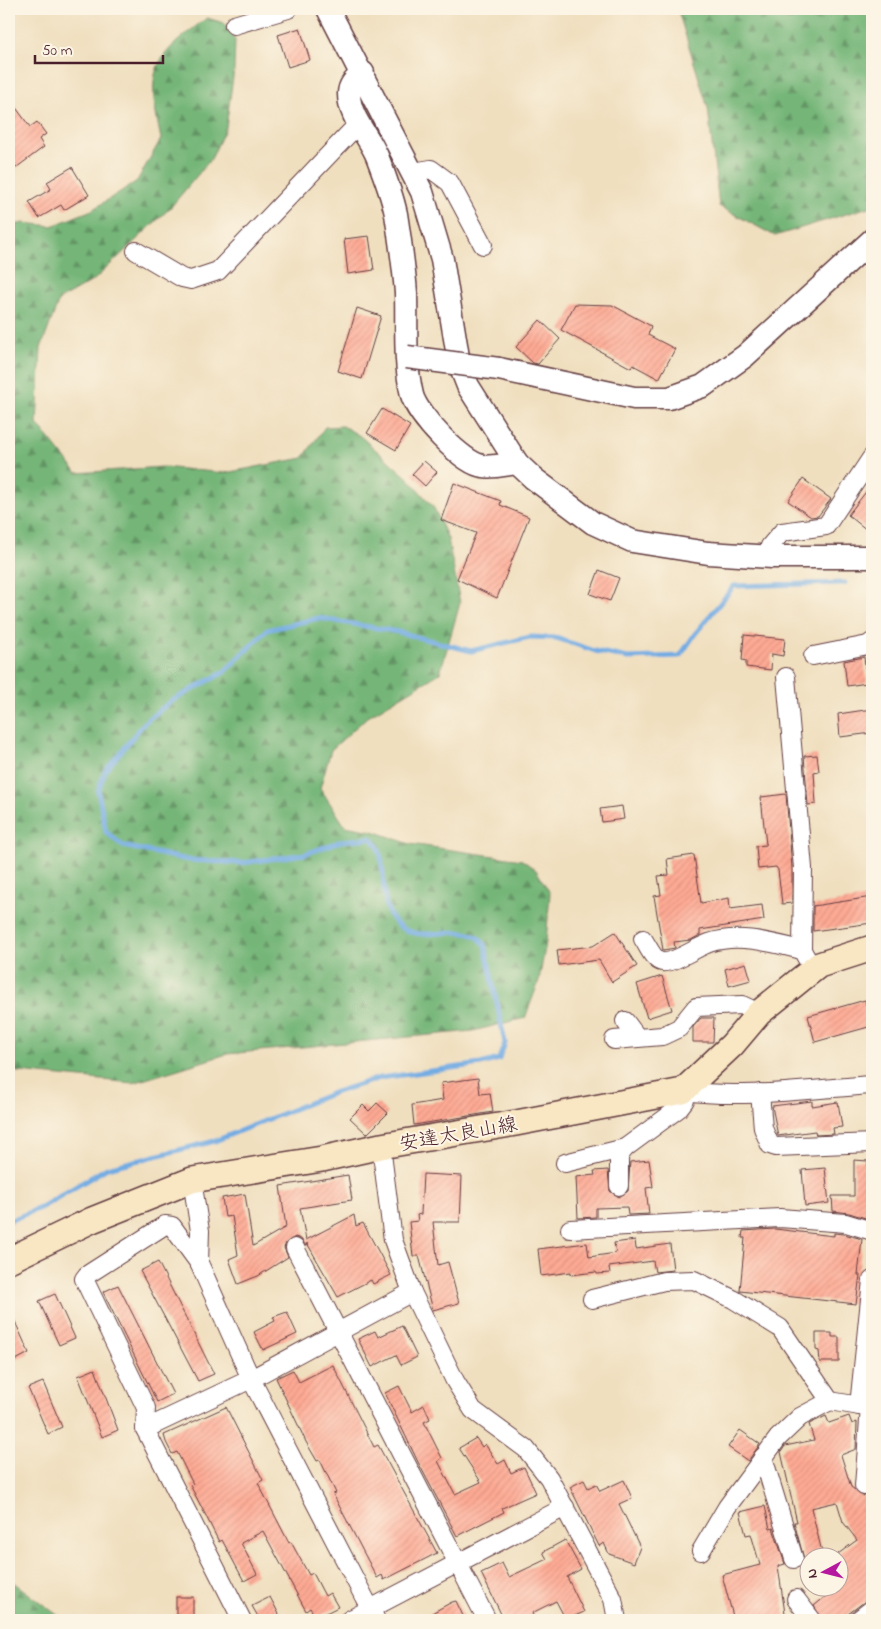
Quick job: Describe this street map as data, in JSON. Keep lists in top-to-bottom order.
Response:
{
  "streets": {
    "main road": ["安達太良山線"]
  },
  "scale_bar": "50 m",
  "north": "left"
}
